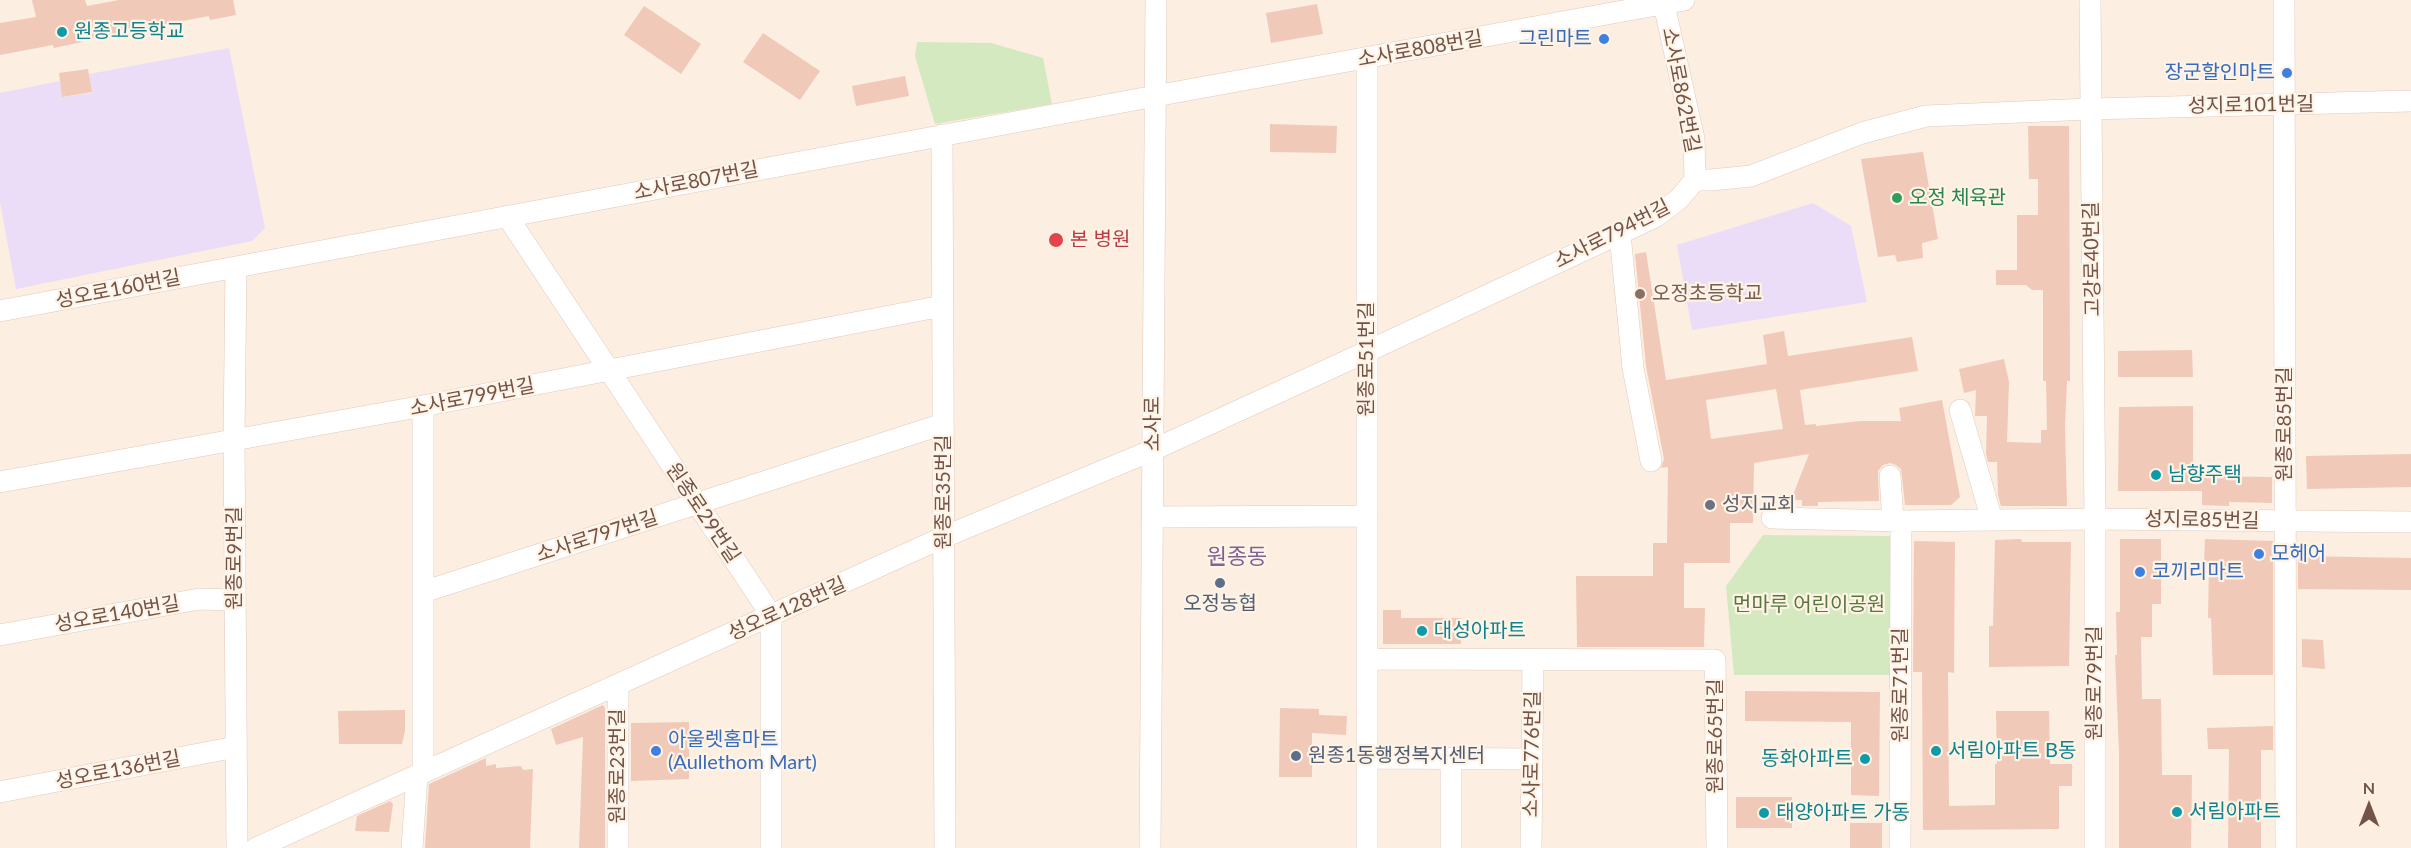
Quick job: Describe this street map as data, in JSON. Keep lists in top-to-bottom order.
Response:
{
  "streets": {
    "street": [
      "소사로808번길",
      "소사로862번길",
      "성지로101번길",
      "소사로807번길",
      "소사로794번길",
      "고강로40번길",
      "성오로160번길",
      "원종로51번길",
      "소사로799번길",
      "소사로",
      "원종로85번길",
      "원종로35번길",
      "원종로29번길",
      "성지로85번길",
      "소사로797번길",
      "원종로9번길",
      "성오로128번길",
      "성오로140번길",
      "원종로79번길",
      "원종로71번길",
      "원종로65번길",
      "소사로776번길",
      "원종로23번길",
      "성오로136번길"
    ]
  },
  "crossings": [
    ["소사로808번길", "소사로862번길"],
    ["소사로808번길", "소사로807번길"],
    ["소사로808번길", "원종로51번길"],
    ["소사로808번길", "소사로"],
    ["소사로862번길", "소사로794번길"],
    ["성지로101번길", "고강로40번길"],
    ["성지로101번길", "원종로85번길"],
    ["소사로807번길", "성오로160번길"],
    ["소사로807번길", "소사로"],
    ["소사로807번길", "원종로35번길"],
    ["소사로807번길", "원종로29번길"],
    ["소사로807번길", "원종로9번길"],
    ["소사로794번길", "원종로51번길"],
    ["소사로794번길", "소사로"],
    ["소사로794번길", "성오로128번길"],
    ["고강로40번길", "성지로85번길"],
    ["고강로40번길", "원종로79번길"],
    ["성오로160번길", "원종로9번길"],
    ["소사로799번길", "원종로35번길"],
    ["소사로799번길", "원종로29번길"],
    ["소사로799번길", "원종로9번길"],
    ["소사로", "성오로128번길"],
    ["원종로85번길", "성지로85번길"],
    ["원종로35번길", "소사로797번길"],
    ["원종로35번길", "성오로128번길"],
    ["원종로29번길", "소사로797번길"],
    ["원종로29번길", "성오로128번길"],
    ["성지로85번길", "원종로79번길"],
    ["성지로85번길", "원종로71번길"],
    ["원종로9번길", "성오로140번길"],
    ["원종로9번길", "성오로136번길"],
    ["성오로128번길", "원종로23번길"],
    ["원종로65번길", "소사로776번길"]
  ],
  "districts": ["원종동"],
  "parks": ["먼마루 어린이공원"],
  "places": [
    "원종고등학교",
    "그린마트",
    "장군할인마트",
    "오정 체육관",
    "본 병원",
    "오정초등학교",
    "남향주택",
    "성지교회",
    "모헤어",
    "코끼리마트",
    "오정농협",
    "대성아파트",
    "아울렛홈마트 (Aullethom Mart)",
    "서림아파트 B동",
    "원종1동행정복지센터",
    "동화아파트",
    "서림아파트",
    "태양아파트 가동"
  ],
  "north": "top"
}
